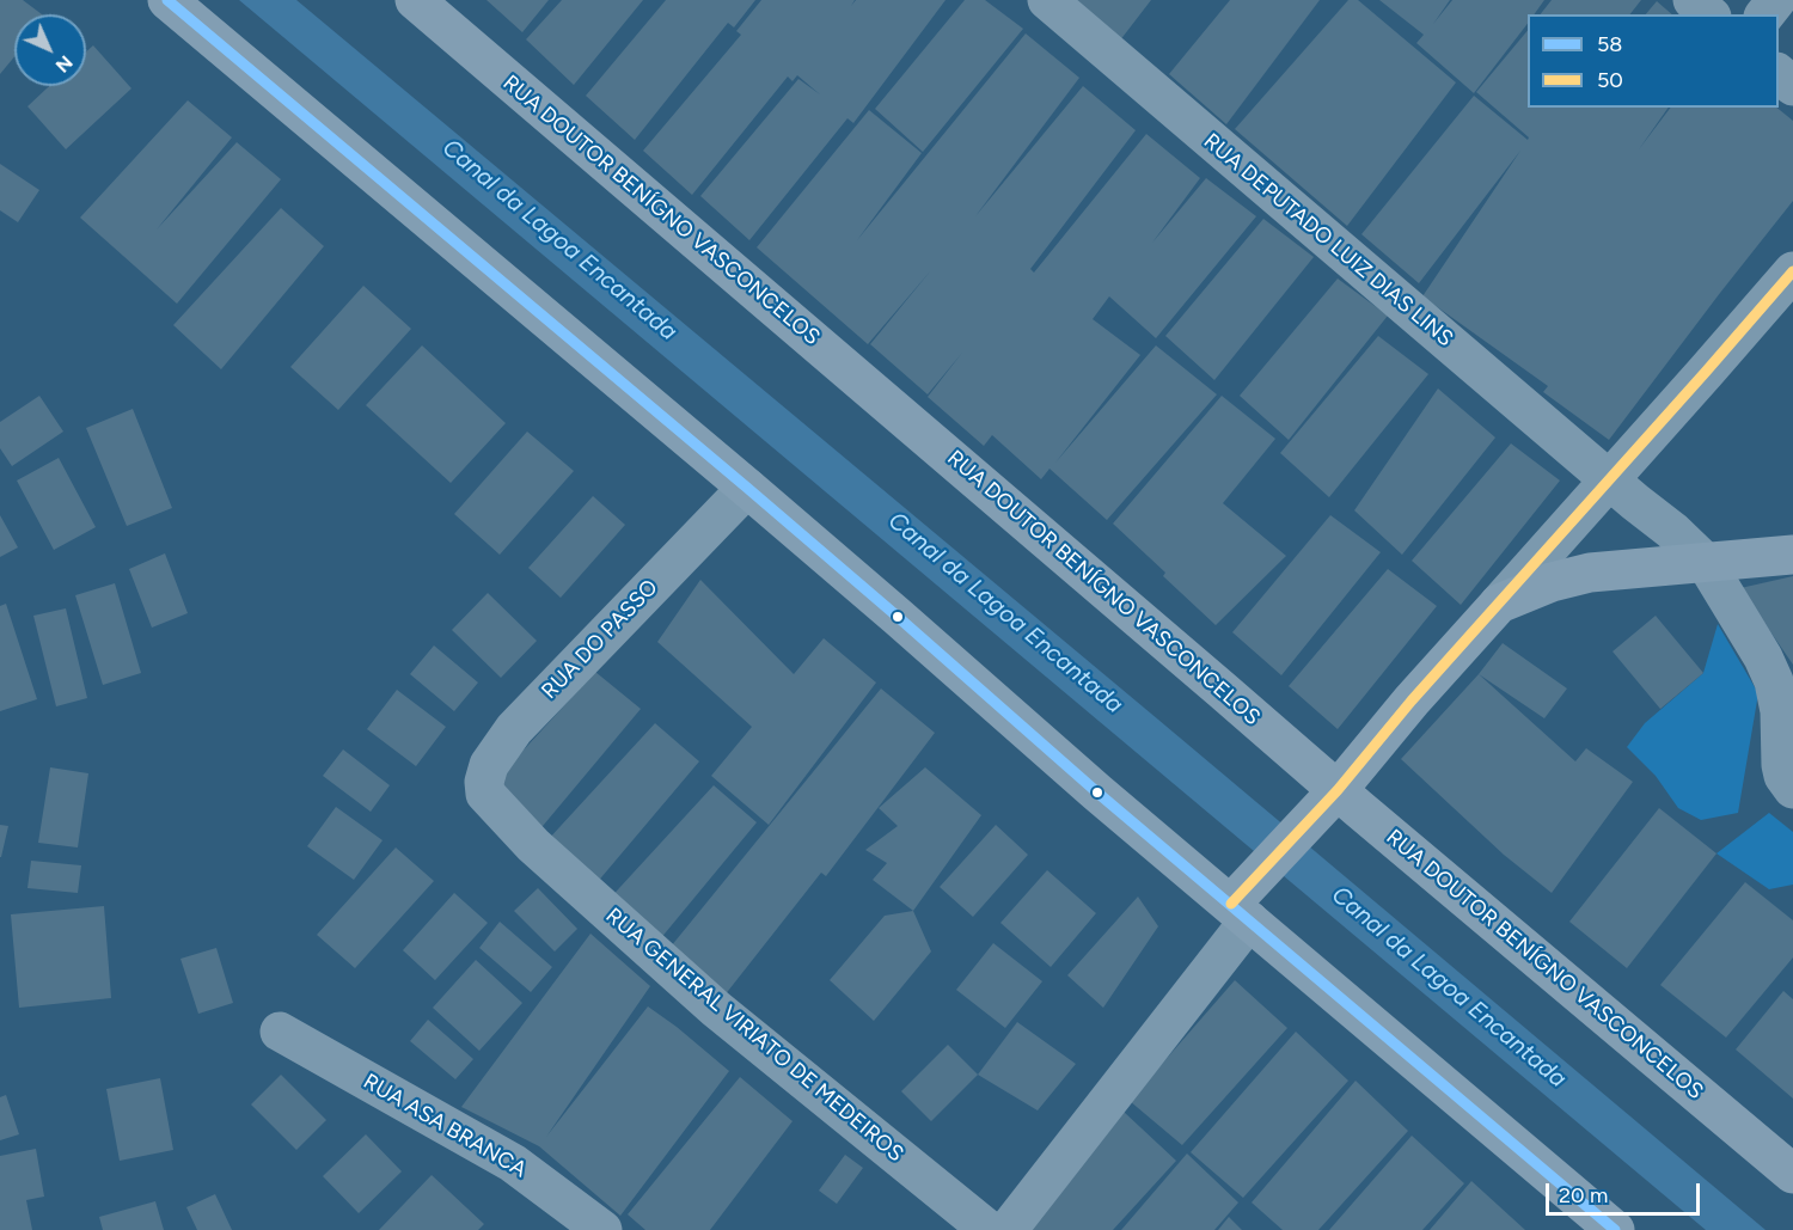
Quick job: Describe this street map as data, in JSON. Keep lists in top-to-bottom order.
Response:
{
  "streets": {
    "main road": ["RUA DOUTOR BENÍGNO VASCONCELOS"],
    "street": [
      "RUA DEPUTADO LUIZ DIAS LINS",
      "RUA DO PASSO",
      "RUA GENERAL VIRIATO DE MEDEIROS",
      "RUA ASA BRANCA"
    ]
  },
  "crossings": [
    ["RUA DO PASSO", "RUA GENERAL VIRIATO DE MEDEIROS"]
  ],
  "water": ["Canal da Lagoa Encantada"],
  "lines": ["transit line 58", "transit line 50"],
  "legend": ["58", "50"],
  "scale_bar": "20 m",
  "north": "bottom right"
}
